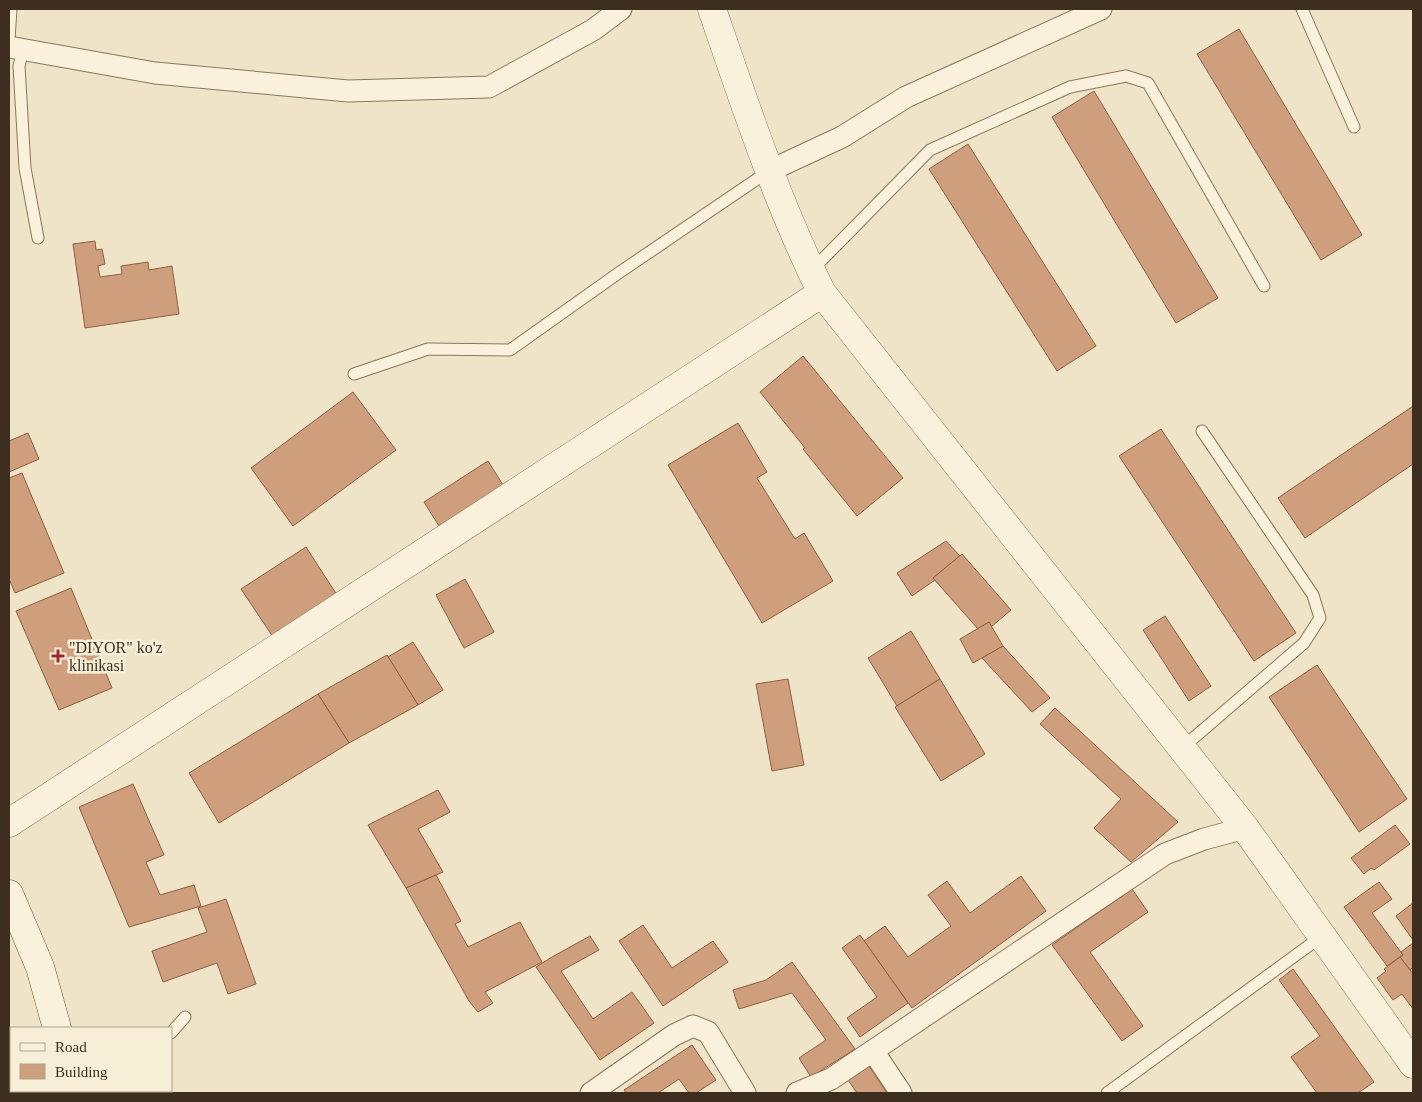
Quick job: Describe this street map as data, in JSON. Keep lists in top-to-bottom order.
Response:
{
  "places": {
    "health": ["\"DIYOR\" ko'z klinikasi"]
  },
  "legend": ["Road", "Building"]
}
